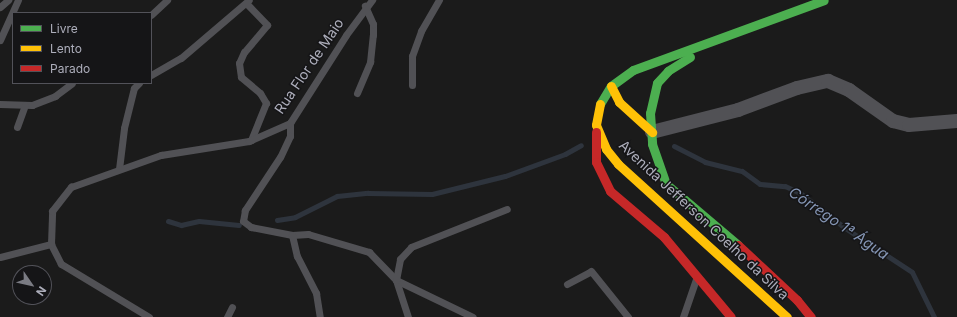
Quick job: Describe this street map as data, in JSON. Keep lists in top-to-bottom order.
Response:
{
  "streets": {
    "street": ["Avenida Jefferson Coelho da Silva"],
    "lane": ["Rua Flor de Maio"]
  },
  "water": ["Córrego 1ª Água"],
  "legend": ["Livre", "Lento", "Parado"],
  "north": "bottom right"
}
